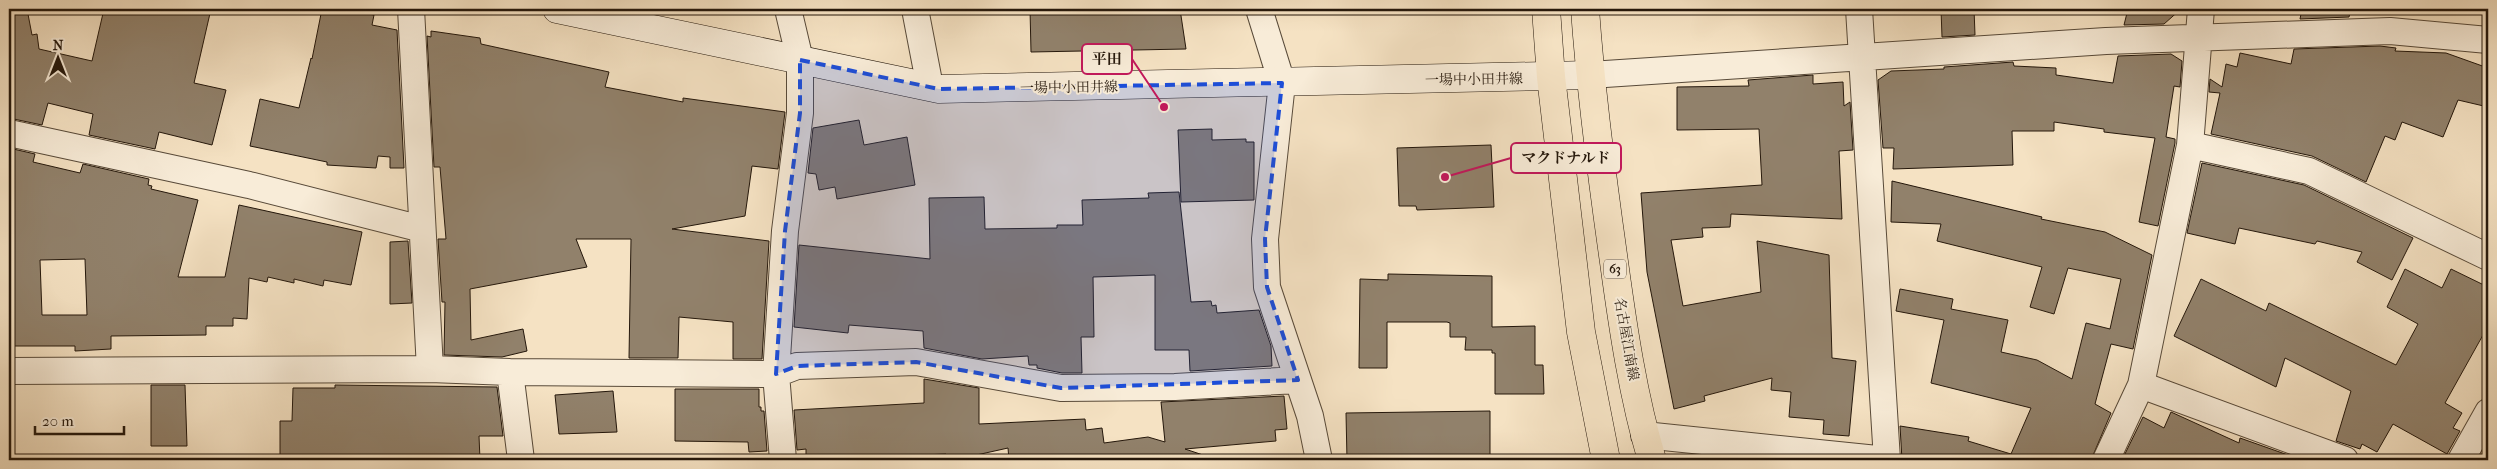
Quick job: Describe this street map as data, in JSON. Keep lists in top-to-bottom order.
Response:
{
  "streets": {
    "main road": ["一場中小田井線", "63", "名古屋江南線"]
  },
  "crossings": [
    ["一場中小田井線", "名古屋江南線"]
  ],
  "places": ["平田", "マクドナルド"],
  "scale_bar": "20 m",
  "north": "top"
}
